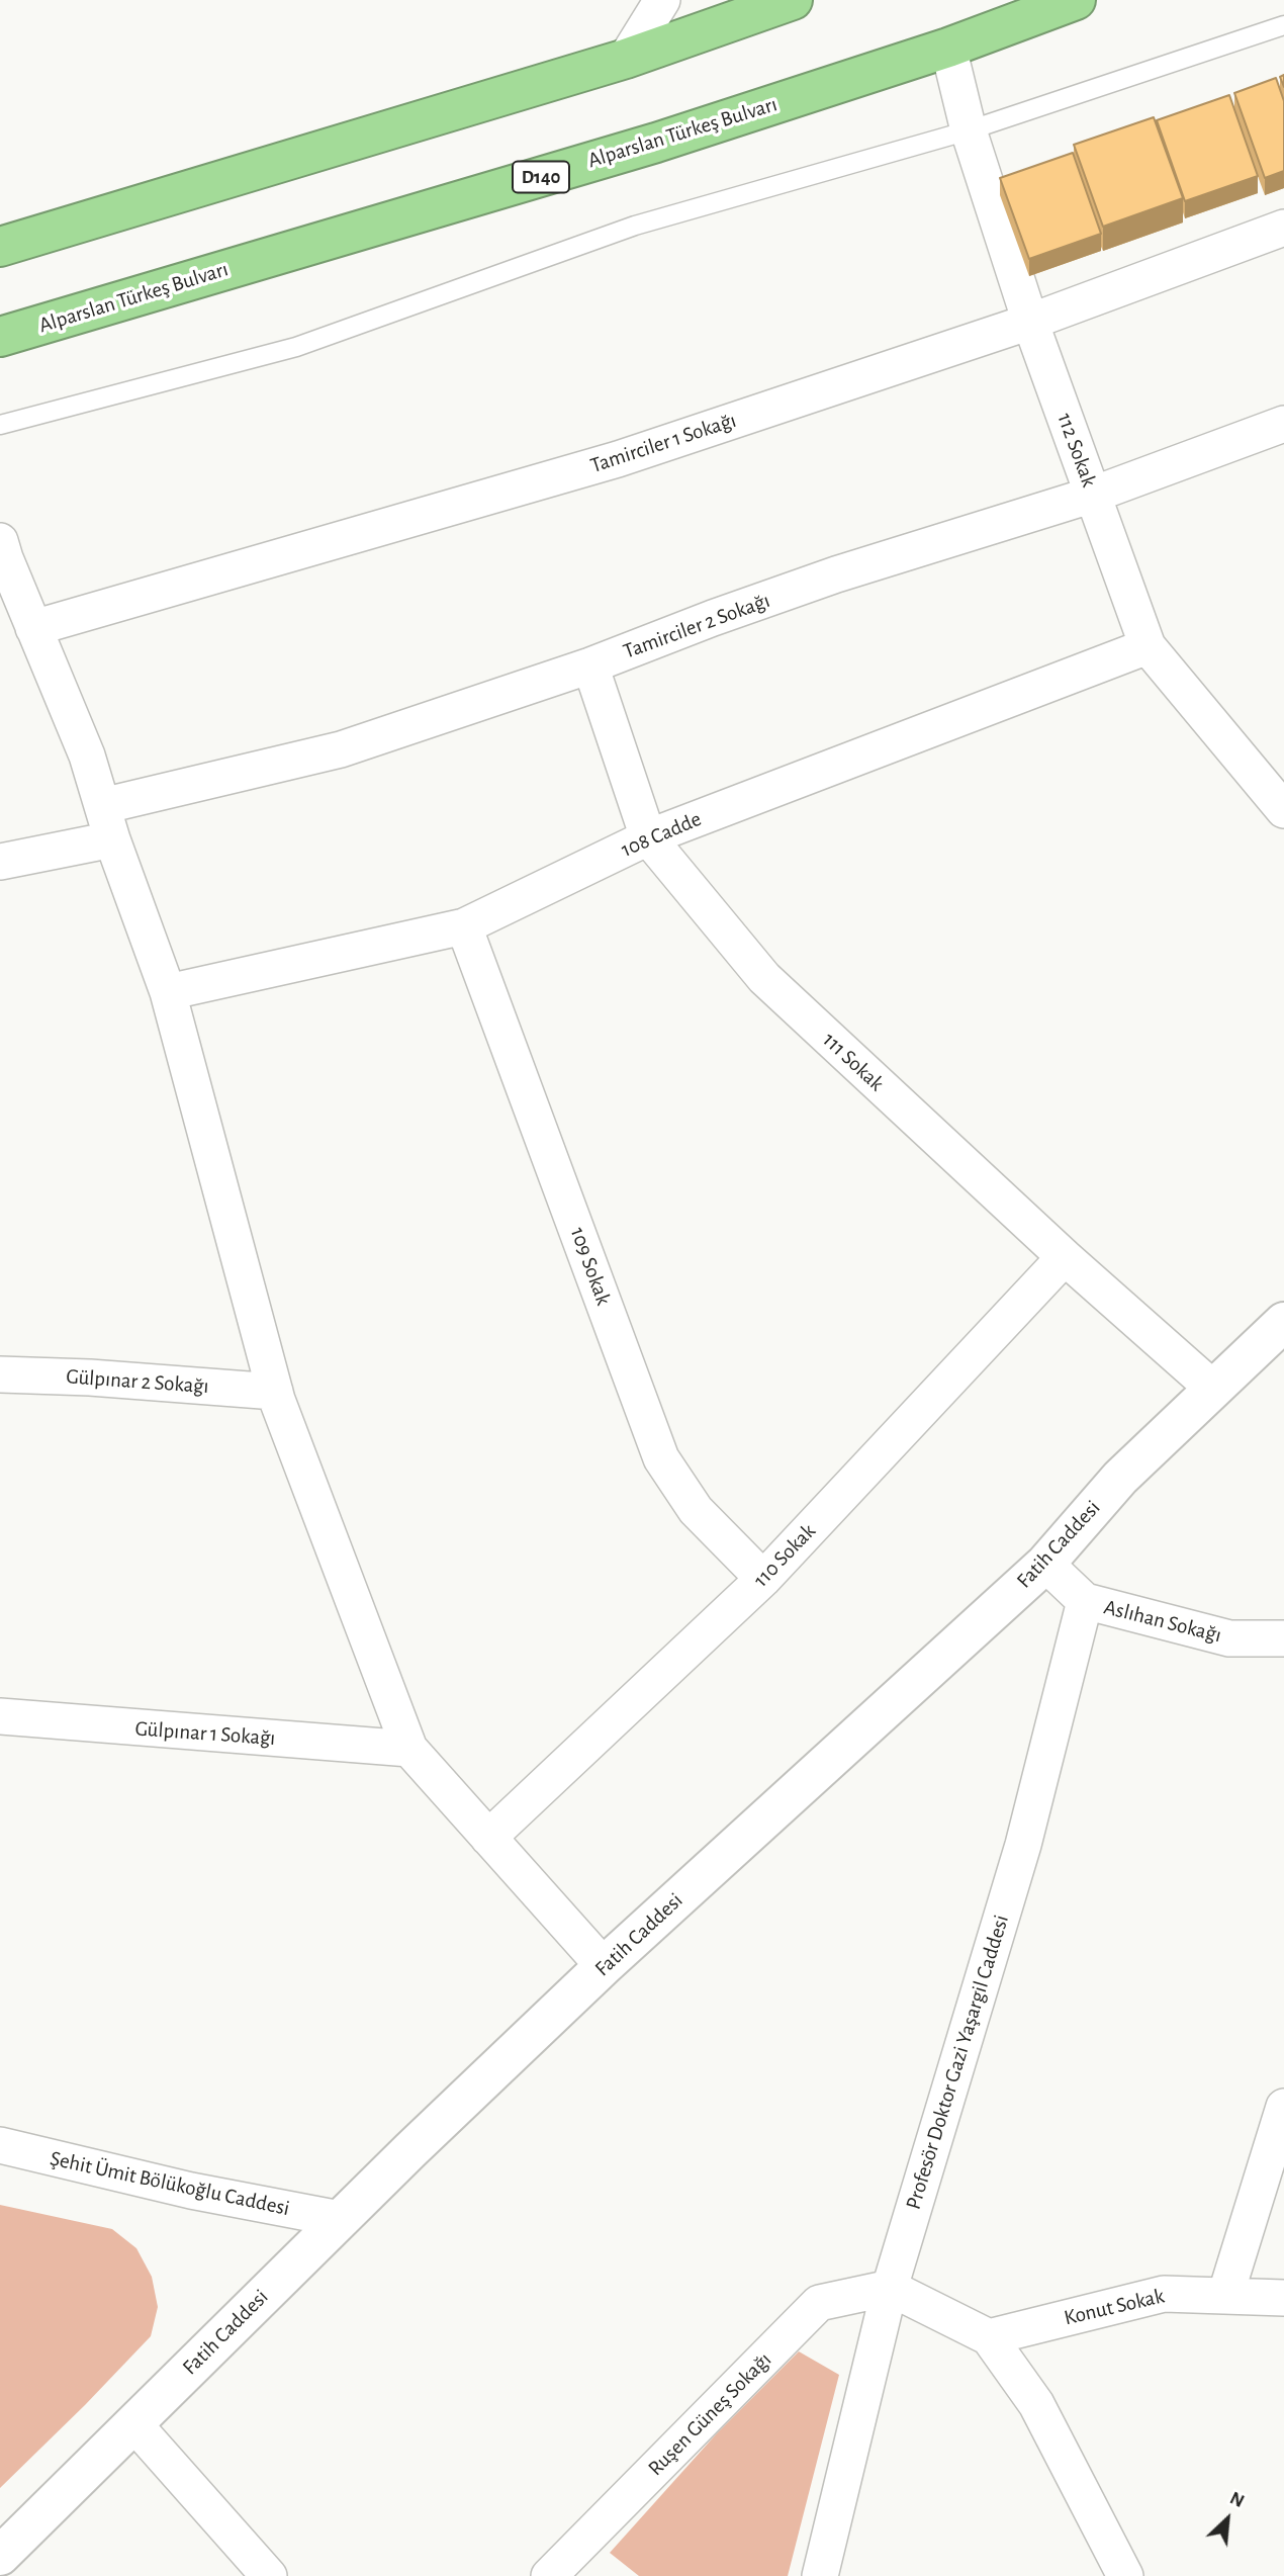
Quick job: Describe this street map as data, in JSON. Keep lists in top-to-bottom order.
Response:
{
  "streets": {
    "highway": ["Alparslan Türkeş Bulvarı", "D140"],
    "main road": ["Fatih Caddesi"],
    "street": [
      "Tamirciler 1 Sokağı",
      "112 Sokak",
      "Tamirciler 2 Sokağı",
      "108 Cadde",
      "111 Sokak",
      "109 Sokak",
      "Gülpınar 2 Sokağı",
      "110 Sokak",
      "Aslıhan Sokağı",
      "Gülpınar 1 Sokağı",
      "Profesör Doktor Gazi Yaşargil Caddesi",
      "Şehit Ümit Bölükoğlu Caddesi",
      "Konut Sokak",
      "Ruşen Güneş Sokağı"
    ]
  },
  "crossings": [
    ["Alparslan Türkeş Bulvarı", "112 Sokak"],
    ["Tamirciler 1 Sokağı", "112 Sokak"],
    ["112 Sokak", "Tamirciler 2 Sokağı"],
    ["112 Sokak", "108 Cadde"],
    ["Tamirciler 2 Sokağı", "111 Sokak"],
    ["108 Cadde", "111 Sokak"],
    ["108 Cadde", "109 Sokak"],
    ["111 Sokak", "Fatih Caddesi"],
    ["111 Sokak", "110 Sokak"],
    ["109 Sokak", "110 Sokak"],
    ["Fatih Caddesi", "Şehit Ümit Bölükoğlu Caddesi"],
    ["Aslıhan Sokağı", "Profesör Doktor Gazi Yaşargil Caddesi"],
    ["Profesör Doktor Gazi Yaşargil Caddesi", "Ruşen Güneş Sokağı"]
  ],
  "north": "top right"
}
